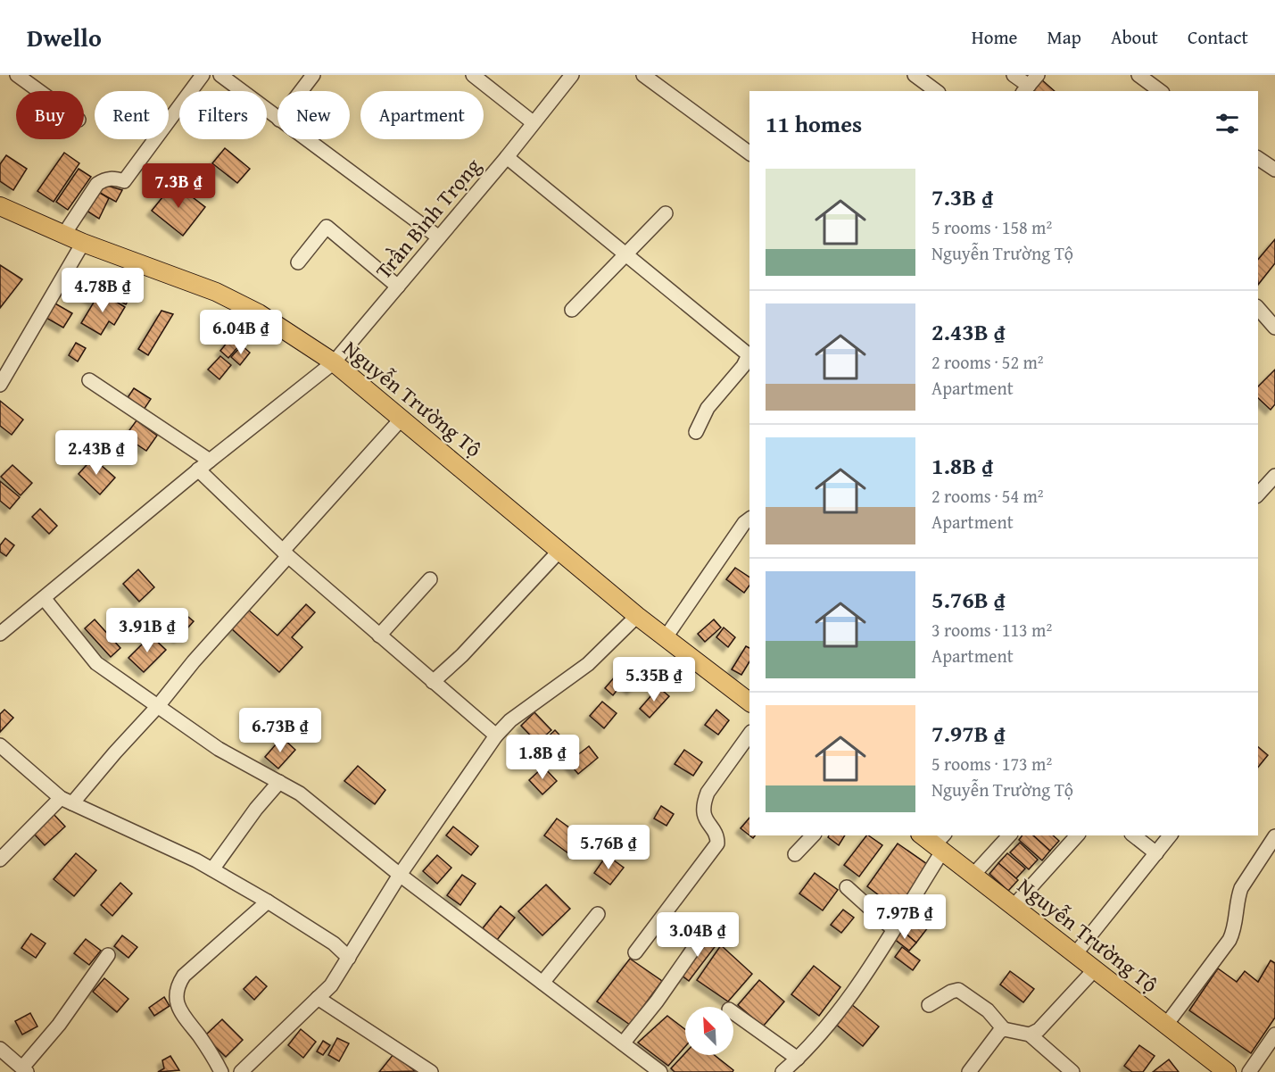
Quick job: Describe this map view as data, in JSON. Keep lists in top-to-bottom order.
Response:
{
  "streets": {
    "main road": ["Nguyễn Trường Tộ"],
    "street": ["Trần Bình Trọng"]
  },
  "crossings": [
    ["Trần Bình Trọng", "Nguyễn Trường Tộ"]
  ],
  "north": "top left",
  "page": {
    "header": "Dwello",
    "nav": [
      "Home",
      "Map",
      "About",
      "Contact"
    ],
    "chip": [
      "Buy",
      "Rent",
      "Filters",
      "New",
      "Apartment"
    ],
    "heading": "11 homes",
    "list": [
      {
        "name": "7.3B ₫",
        "note": "5 rooms · 158 m² · Nguyễn Trường Tộ"
      },
      {
        "name": "2.43B ₫",
        "note": "2 rooms · 52 m² · Apartment"
      },
      {
        "name": "1.8B ₫",
        "note": "2 rooms · 54 m² · Apartment"
      },
      {
        "name": "5.76B ₫",
        "note": "3 rooms · 113 m² · Apartment"
      },
      {
        "name": "7.97B ₫",
        "note": "5 rooms · 173 m² · Nguyễn Trường Tộ"
      }
    ],
    "price": [
      "7.3B ₫",
      "4.78B ₫",
      "6.04B ₫",
      "2.43B ₫",
      "3.91B ₫",
      "5.35B ₫",
      "6.73B ₫",
      "1.8B ₫",
      "5.76B ₫",
      "7.97B ₫",
      "3.04B ₫"
    ]
  }
}
